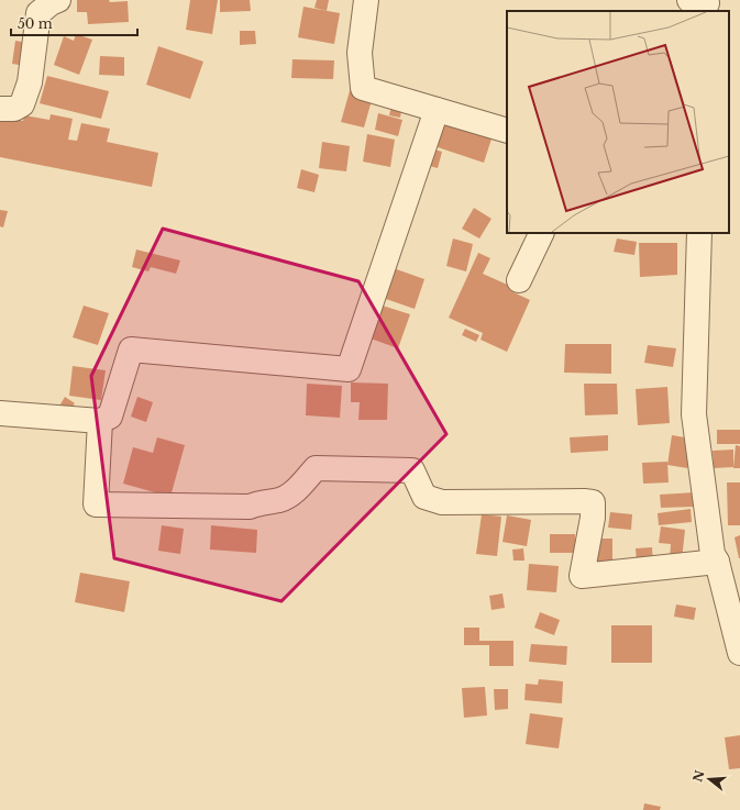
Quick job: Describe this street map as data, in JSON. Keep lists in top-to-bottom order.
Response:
{
  "scale_bar": "50 m",
  "north": "left"
}
